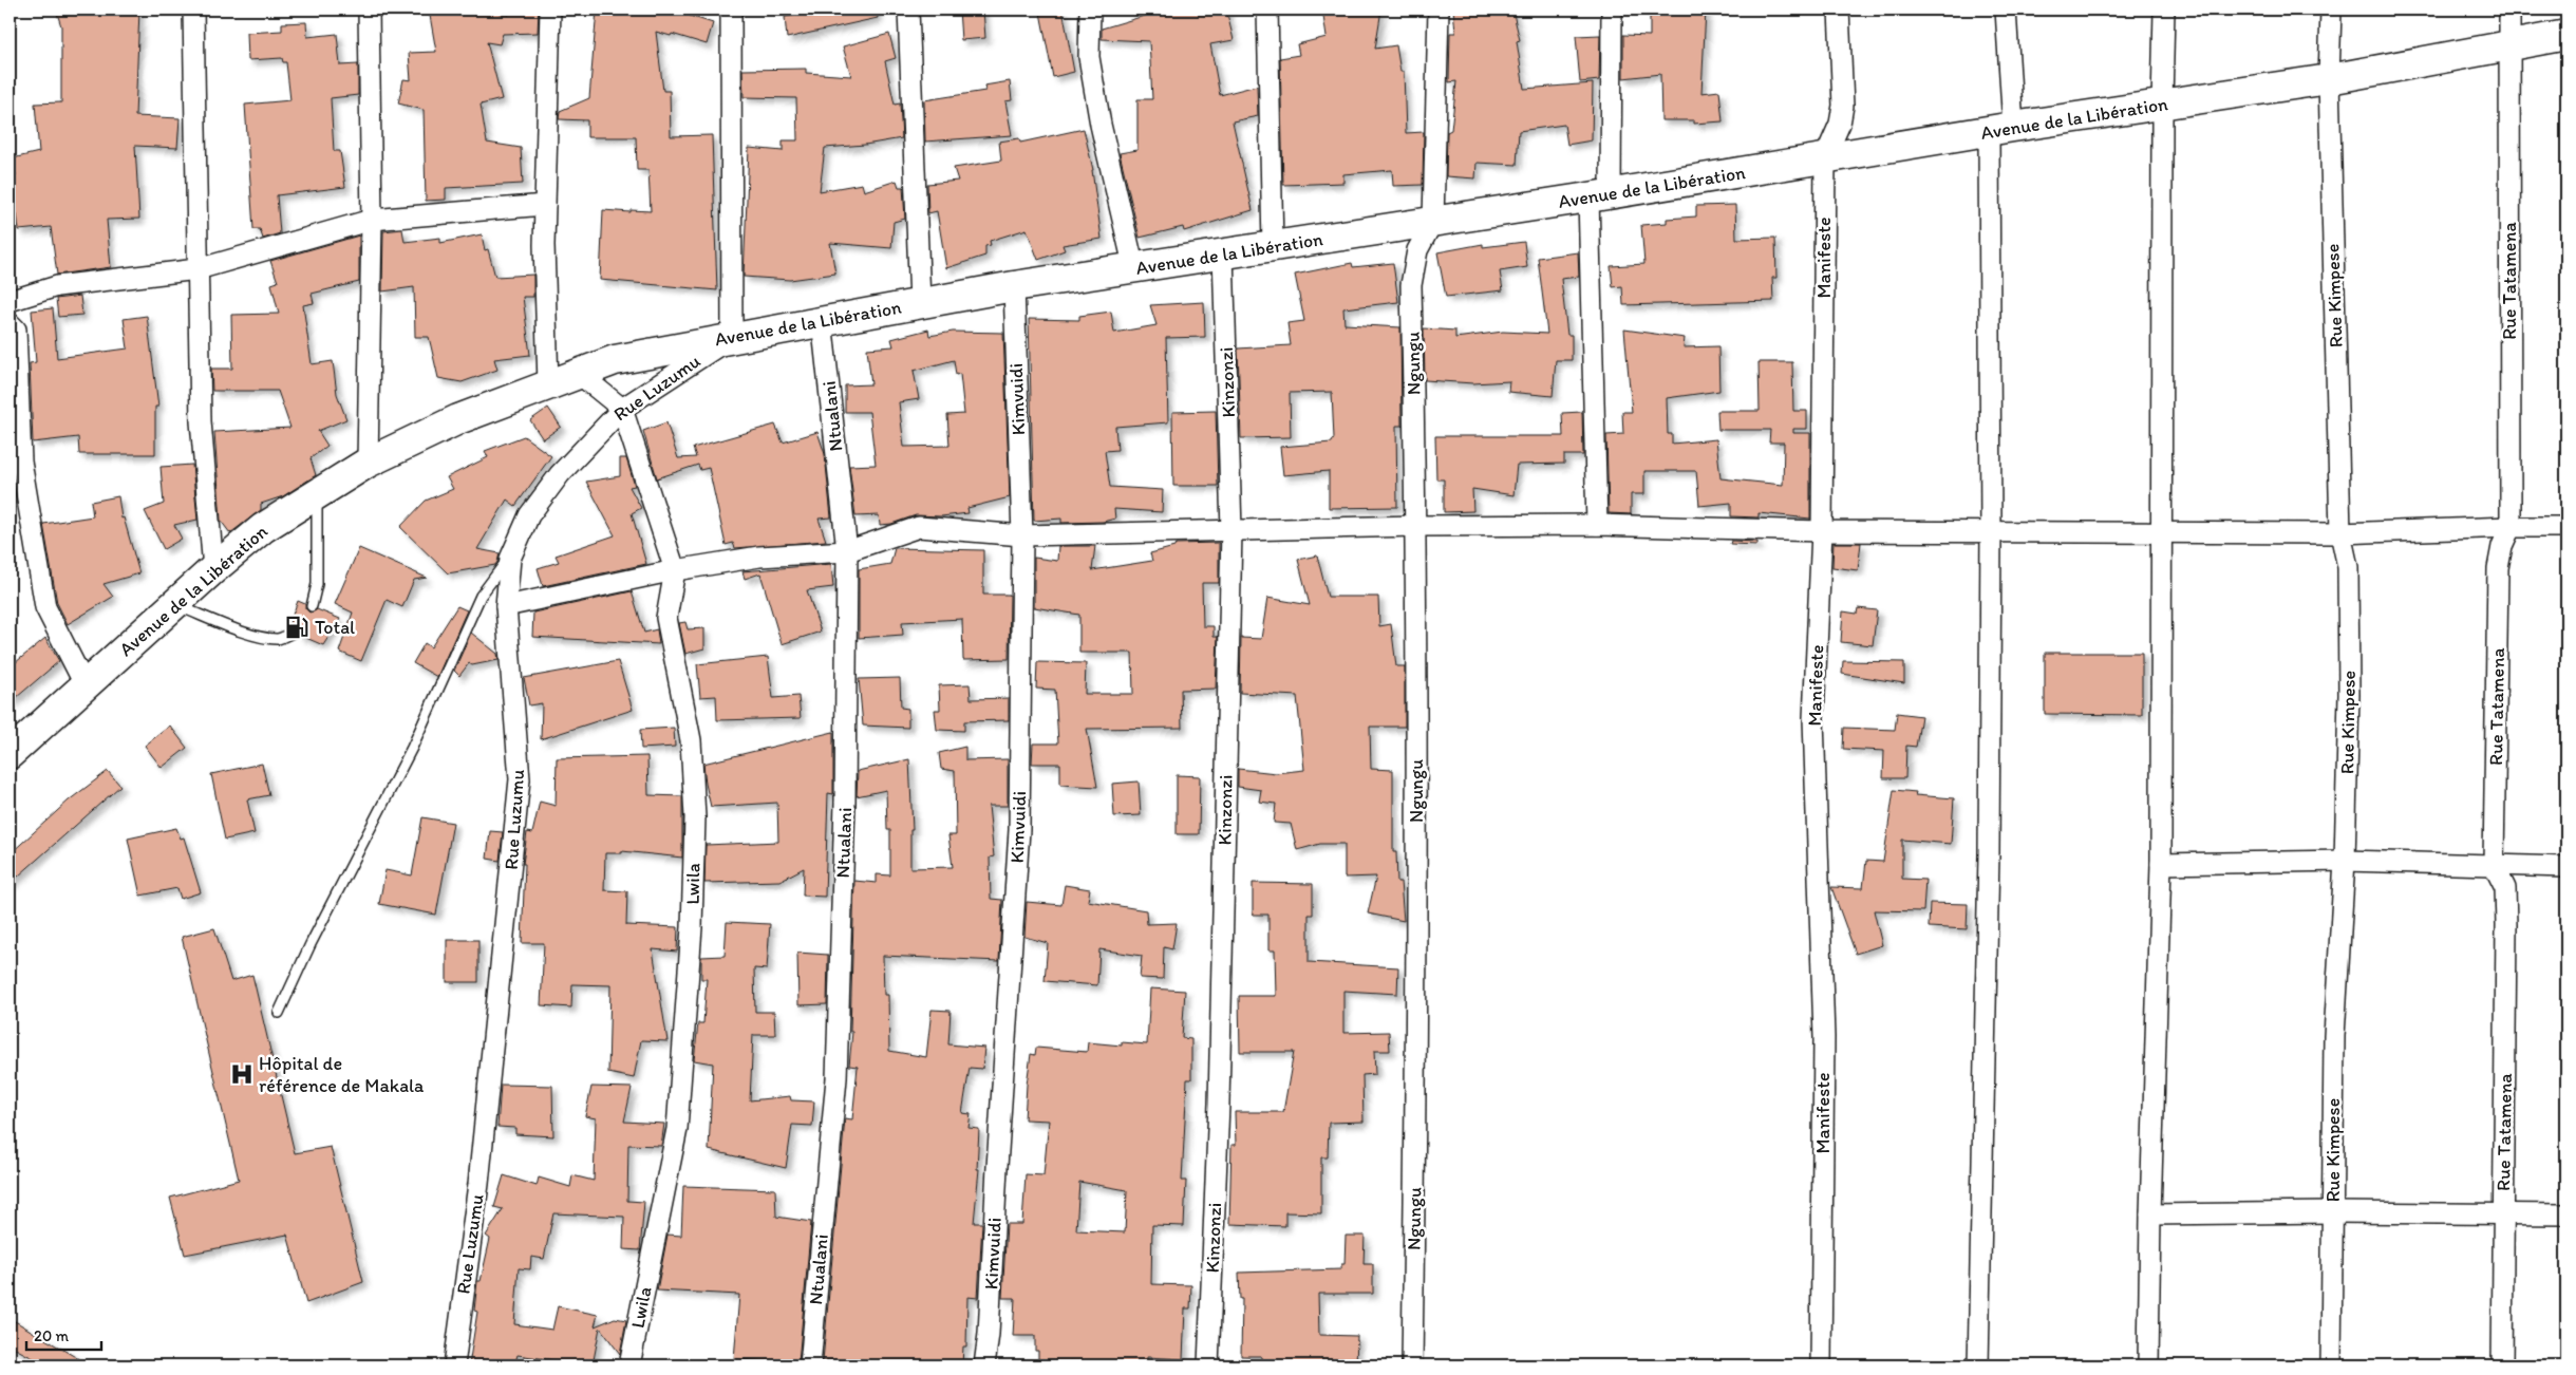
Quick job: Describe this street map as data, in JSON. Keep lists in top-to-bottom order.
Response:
{
  "streets": {
    "highway": ["Avenue de la Libération"],
    "street": [
      "Manifeste",
      "Rue Tatamena",
      "Rue Kimpese",
      "Ngungu",
      "Kinzonzi",
      "Rue Luzumu",
      "Kimvuidi",
      "Ntualani",
      "Lwila"
    ]
  },
  "crossings": [
    ["Avenue de la Libération", "Manifeste"],
    ["Avenue de la Libération", "Rue Tatamena"],
    ["Avenue de la Libération", "Rue Kimpese"],
    ["Avenue de la Libération", "Ngungu"],
    ["Avenue de la Libération", "Kinzonzi"],
    ["Avenue de la Libération", "Rue Luzumu"],
    ["Avenue de la Libération", "Kimvuidi"],
    ["Avenue de la Libération", "Ntualani"],
    ["Rue Luzumu", "Lwila"]
  ],
  "places": {
    "fuel station": ["Total"],
    "hospital": ["Hôpital de référence de Makala"]
  },
  "scale_bar": "20 m"
}
